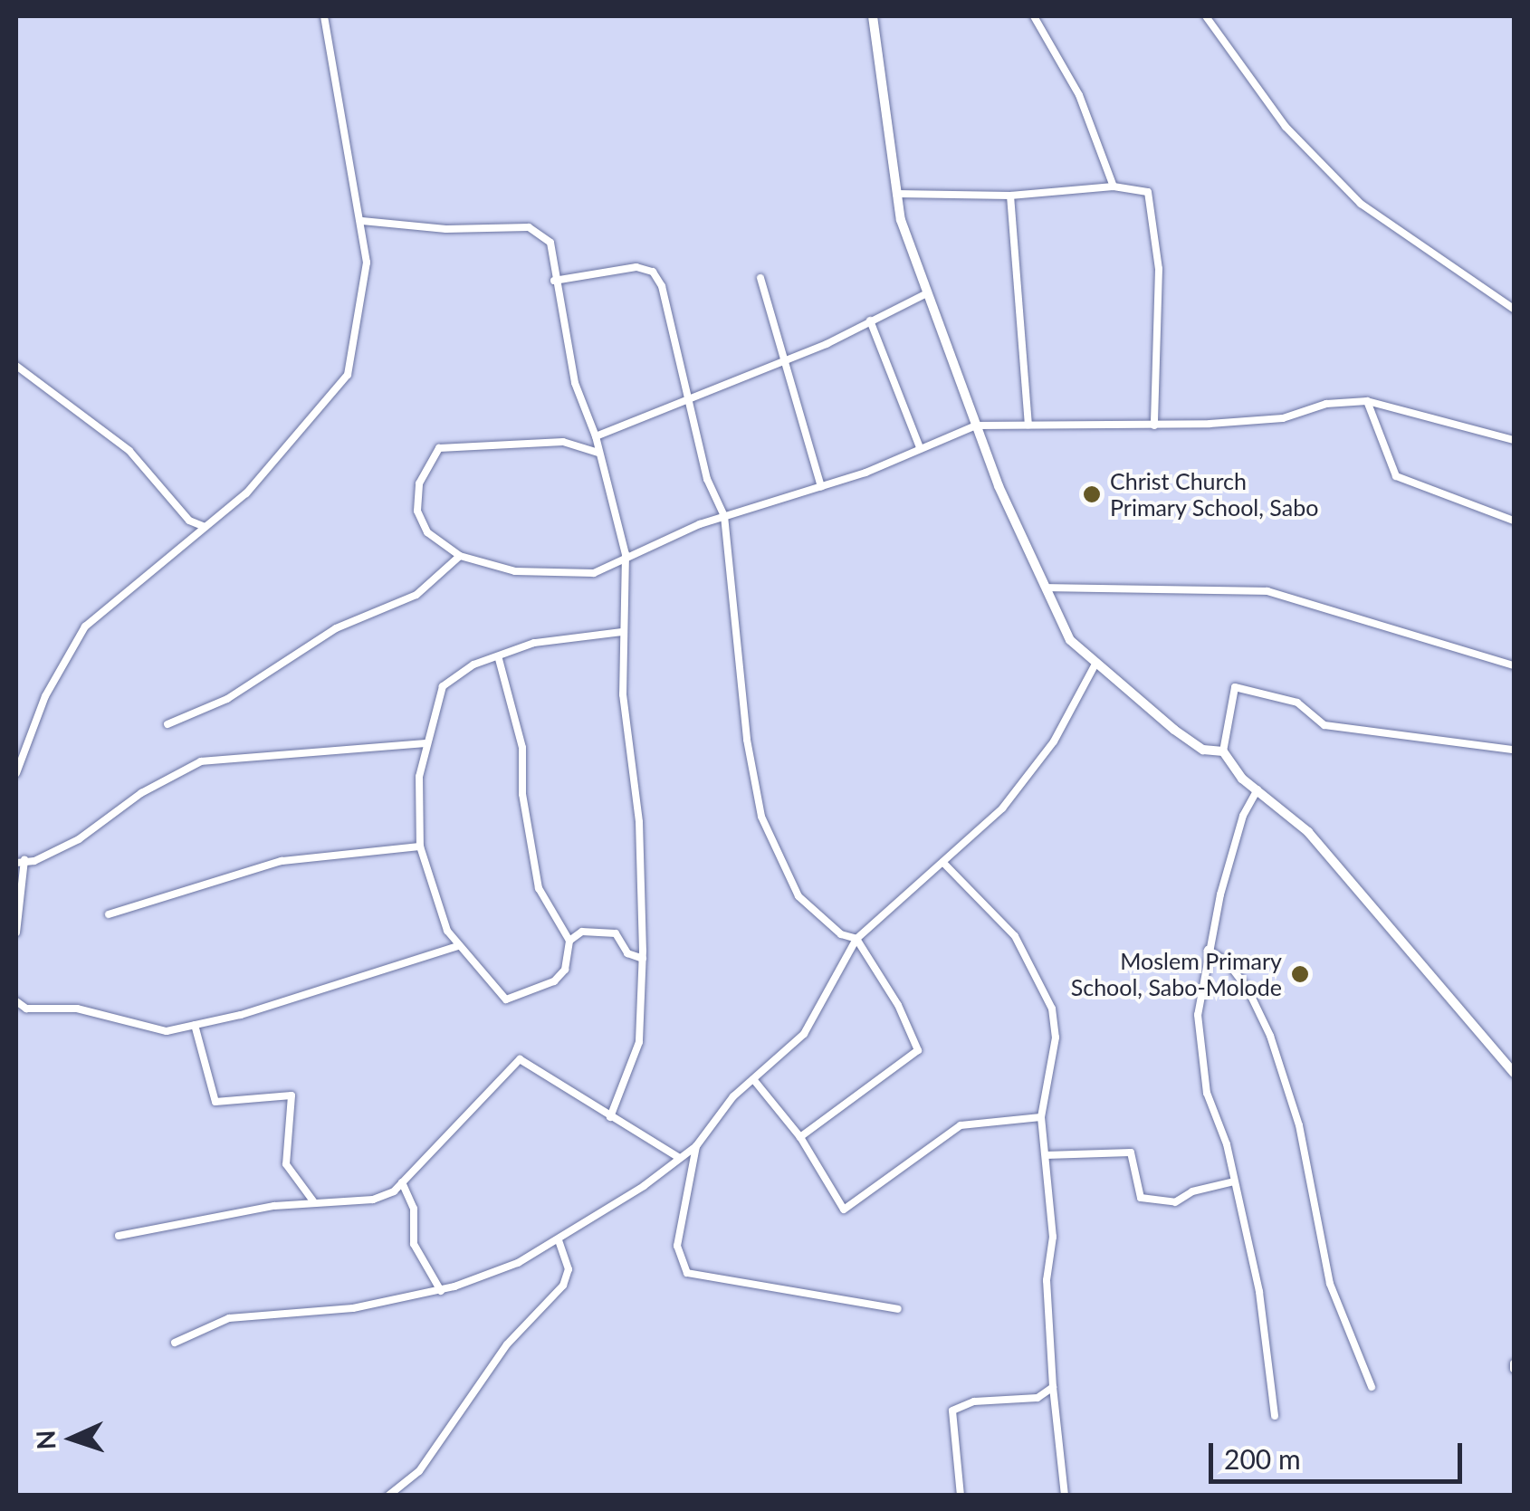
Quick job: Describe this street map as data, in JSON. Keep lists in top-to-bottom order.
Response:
{
  "places": ["Christ Church Primary School, Sabo", "Moslem Primary School, Sabo-Molode"],
  "scale_bar": "200 m",
  "north": "left"
}
